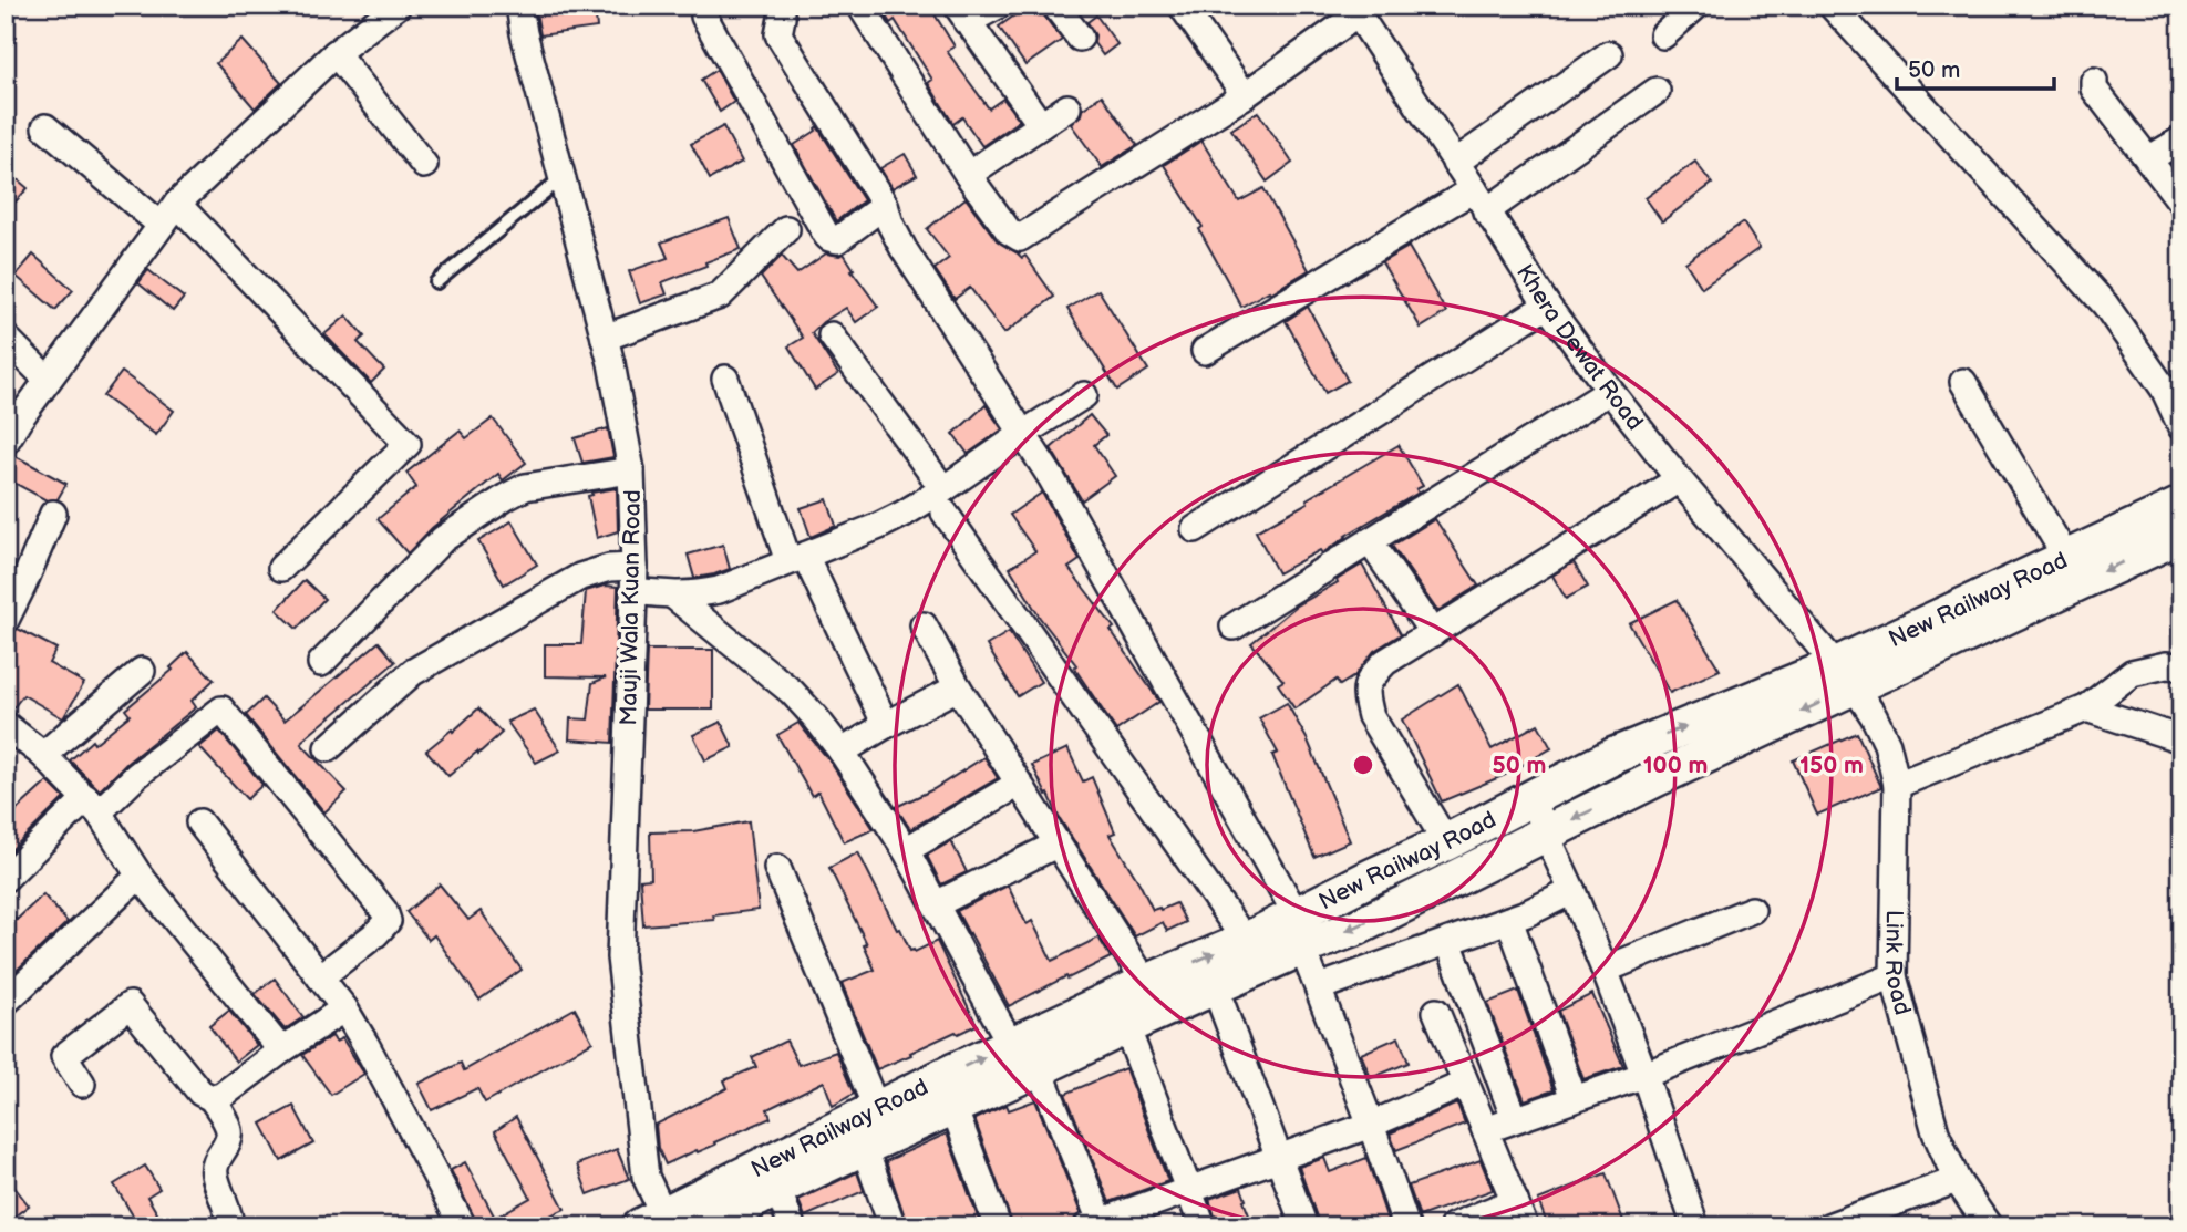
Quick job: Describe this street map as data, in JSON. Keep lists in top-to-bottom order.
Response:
{
  "streets": {
    "main road": ["New Railway Road"],
    "street": ["Khera Dewat Road", "Mauji Wala Kuan Road", "Link Road"]
  },
  "crossings": [
    ["Khera Dewat Road", "New Railway Road"],
    ["Khera Dewat Road", "Link Road"],
    ["New Railway Road", "Mauji Wala Kuan Road"],
    ["New Railway Road", "Link Road"]
  ],
  "scale_bar": "50 m",
  "rings": ["50 m", "100 m", "150 m"]
}
